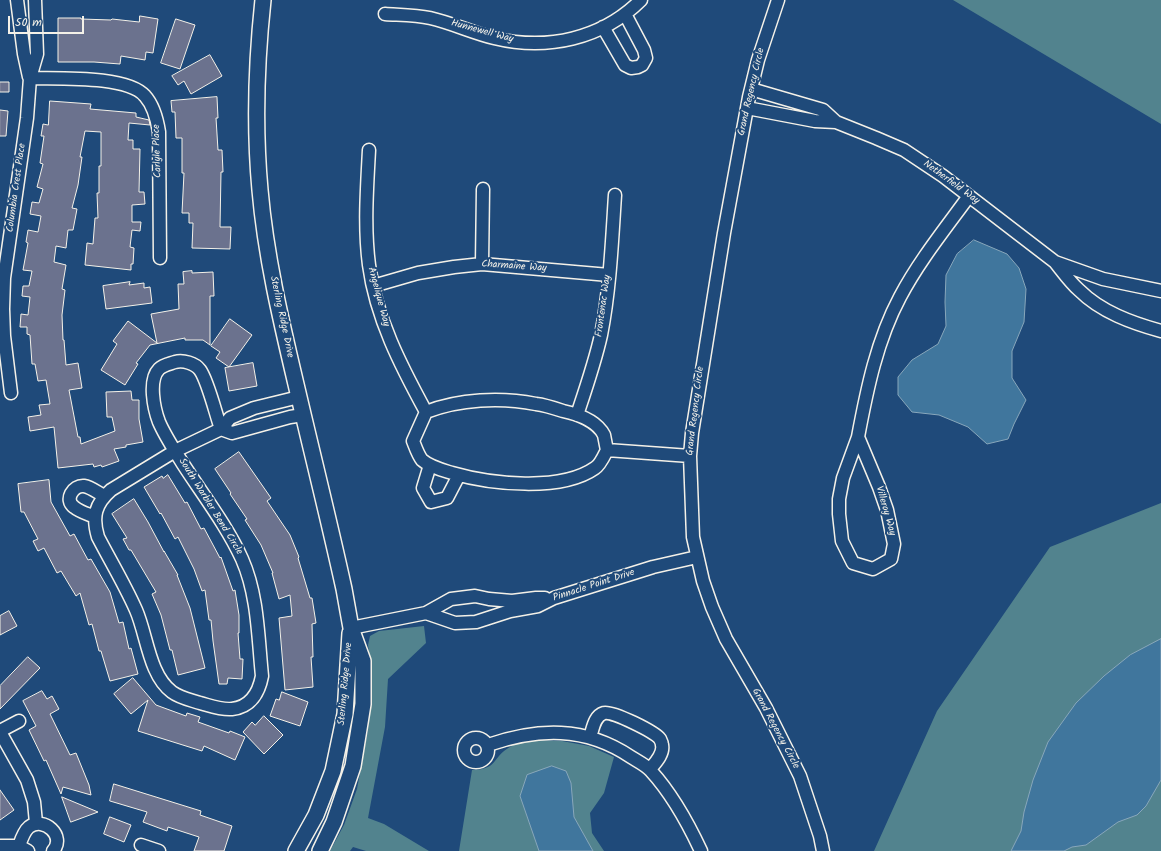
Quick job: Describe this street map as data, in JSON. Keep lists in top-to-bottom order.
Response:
{
  "streets": {
    "street": [
      "Hunnewell Way",
      "Grand Regency Circle",
      "Carlyle Place",
      "Netherfield Way",
      "Columbia Crest Place",
      "Charmaine Way",
      "Angelique Way",
      "Frontenac Way",
      "Sterling Ridge Drive",
      "South Warbler Bend Circle",
      "Villeroy Way",
      "Pinnacle Point Drive"
    ]
  },
  "crossings": [
    ["Grand Regency Circle", "Netherfield Way"],
    ["Grand Regency Circle", "Pinnacle Point Drive"],
    ["Carlyle Place", "Columbia Crest Place"],
    ["Netherfield Way", "Villeroy Way"],
    ["Charmaine Way", "Angelique Way"],
    ["Charmaine Way", "Frontenac Way"]
  ],
  "scale_bar": "50 m"
}
